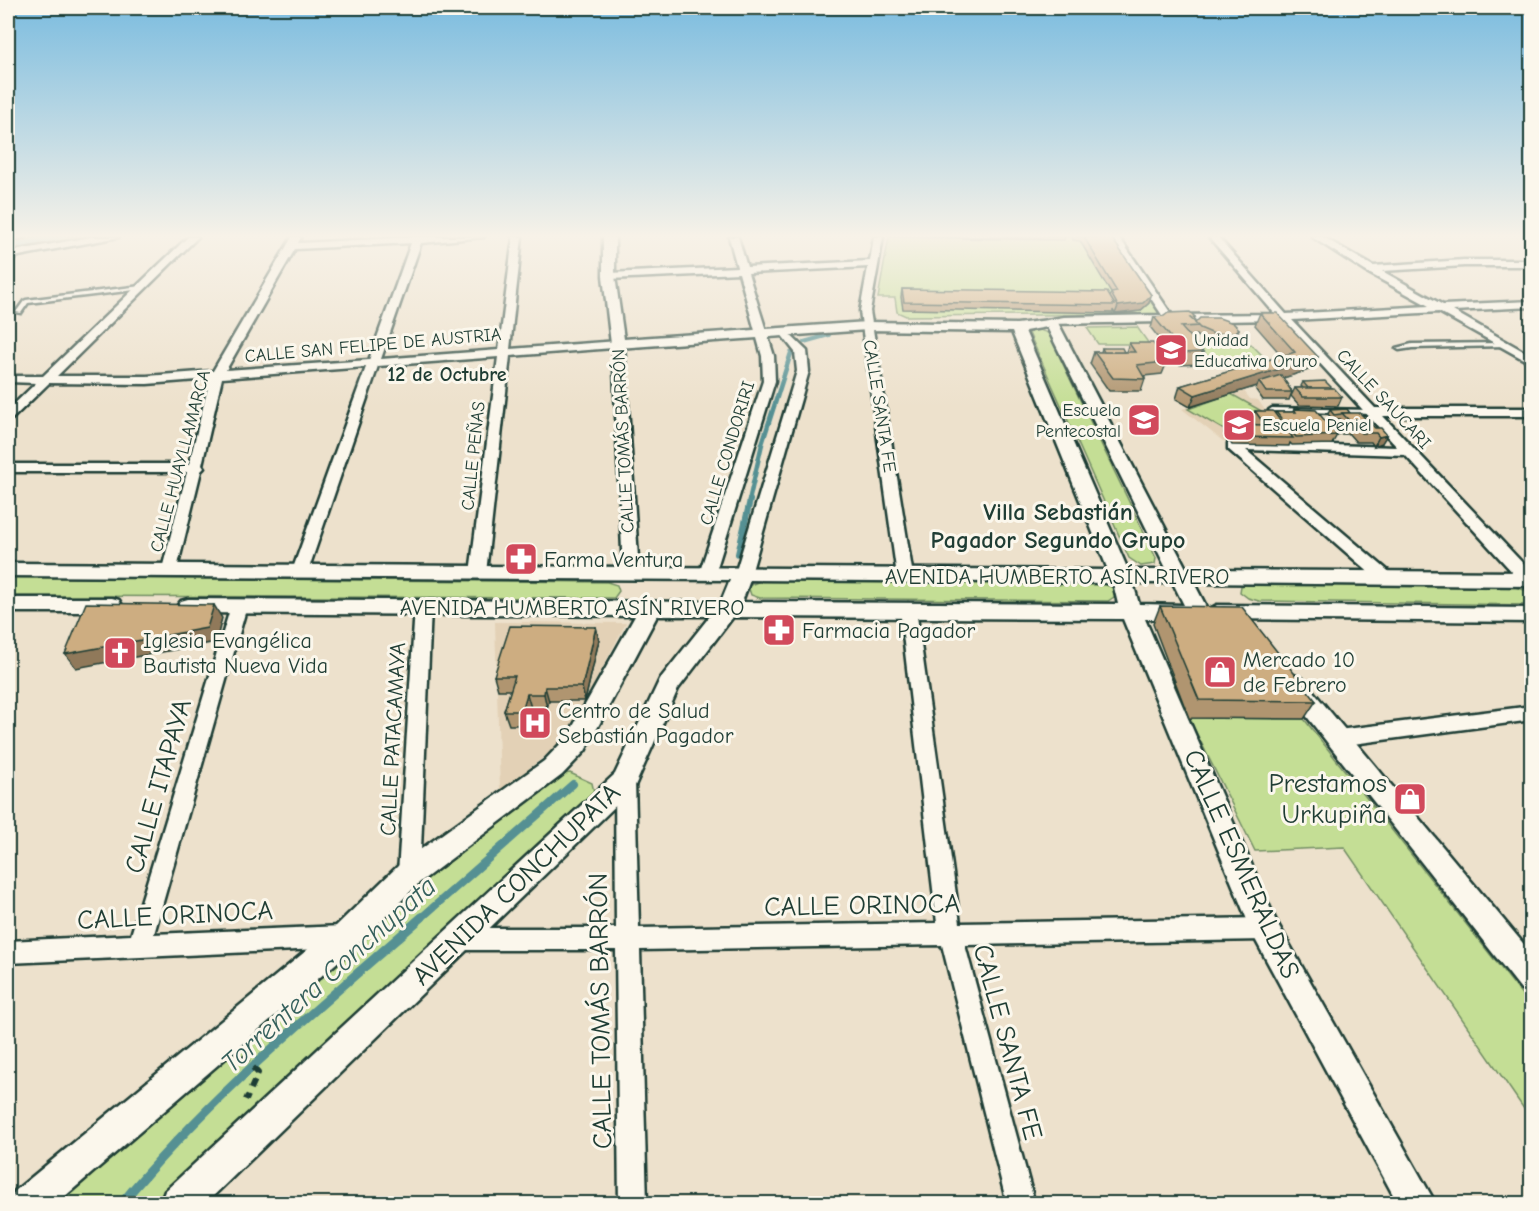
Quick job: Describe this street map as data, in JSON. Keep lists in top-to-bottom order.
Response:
{
  "streets": {
    "street": [
      "CALLE SAN FELIPE DE AUSTRIA",
      "CALLE SAUCARI",
      "CALLE SANTA FE",
      "CALLE TOMÁS BARRÓN",
      "CALLE CONDORIRI",
      "CALLE PEÑAS",
      "CALLE HUAYLLAMARCA",
      "AVENIDA HUMBERTO ASÍN RIVERO",
      "CALLE PATACAMAYA",
      "CALLE ITAPAYA",
      "CALLE ESMERALDAS",
      "AVENIDA CONCHUPATA",
      "CALLE ORINOCA"
    ]
  },
  "crossings": [
    ["CALLE SAN FELIPE DE AUSTRIA", "CALLE SAUCARI"],
    ["CALLE SAN FELIPE DE AUSTRIA", "CALLE SANTA FE"],
    ["CALLE SAN FELIPE DE AUSTRIA", "CALLE TOMÁS BARRÓN"],
    ["CALLE SAN FELIPE DE AUSTRIA", "CALLE CONDORIRI"],
    ["CALLE SAN FELIPE DE AUSTRIA", "CALLE PEÑAS"],
    ["CALLE SAN FELIPE DE AUSTRIA", "CALLE HUAYLLAMARCA"],
    ["CALLE SAN FELIPE DE AUSTRIA", "CALLE ESMERALDAS"],
    ["CALLE SAN FELIPE DE AUSTRIA", "AVENIDA CONCHUPATA"],
    ["CALLE SAUCARI", "AVENIDA HUMBERTO ASÍN RIVERO"],
    ["CALLE SANTA FE", "AVENIDA HUMBERTO ASÍN RIVERO"],
    ["CALLE SANTA FE", "CALLE ORINOCA"],
    ["CALLE TOMÁS BARRÓN", "AVENIDA HUMBERTO ASÍN RIVERO"],
    ["CALLE TOMÁS BARRÓN", "AVENIDA CONCHUPATA"],
    ["CALLE TOMÁS BARRÓN", "CALLE ORINOCA"],
    ["CALLE CONDORIRI", "AVENIDA HUMBERTO ASÍN RIVERO"],
    ["CALLE PEÑAS", "AVENIDA HUMBERTO ASÍN RIVERO"],
    ["CALLE HUAYLLAMARCA", "AVENIDA HUMBERTO ASÍN RIVERO"],
    ["AVENIDA HUMBERTO ASÍN RIVERO", "CALLE PATACAMAYA"],
    ["AVENIDA HUMBERTO ASÍN RIVERO", "CALLE ITAPAYA"],
    ["AVENIDA HUMBERTO ASÍN RIVERO", "CALLE ESMERALDAS"],
    ["AVENIDA HUMBERTO ASÍN RIVERO", "AVENIDA CONCHUPATA"],
    ["CALLE ITAPAYA", "CALLE ORINOCA"],
    ["CALLE ESMERALDAS", "CALLE ORINOCA"],
    ["AVENIDA CONCHUPATA", "CALLE ORINOCA"]
  ],
  "districts": ["12 de Octubre", "Villa Sebastián Pagador Segundo Grupo"],
  "water": ["Torrentera Conchupata"],
  "places": {
    "school or university": ["Unidad Educativa Oruro", "Escuela Pentecostal", "Escuela Peniel"],
    "pharmacy": ["Farma Ventura", "Farmacia Pagador"],
    "church": ["Iglesia Evangélica Bautista Nueva Vida"],
    "shop": ["Mercado 10 de Febrero", "Prestamos Urkupiña"],
    "hospital": ["Centro de Salud Sebastián Pagador"]
  }
}
